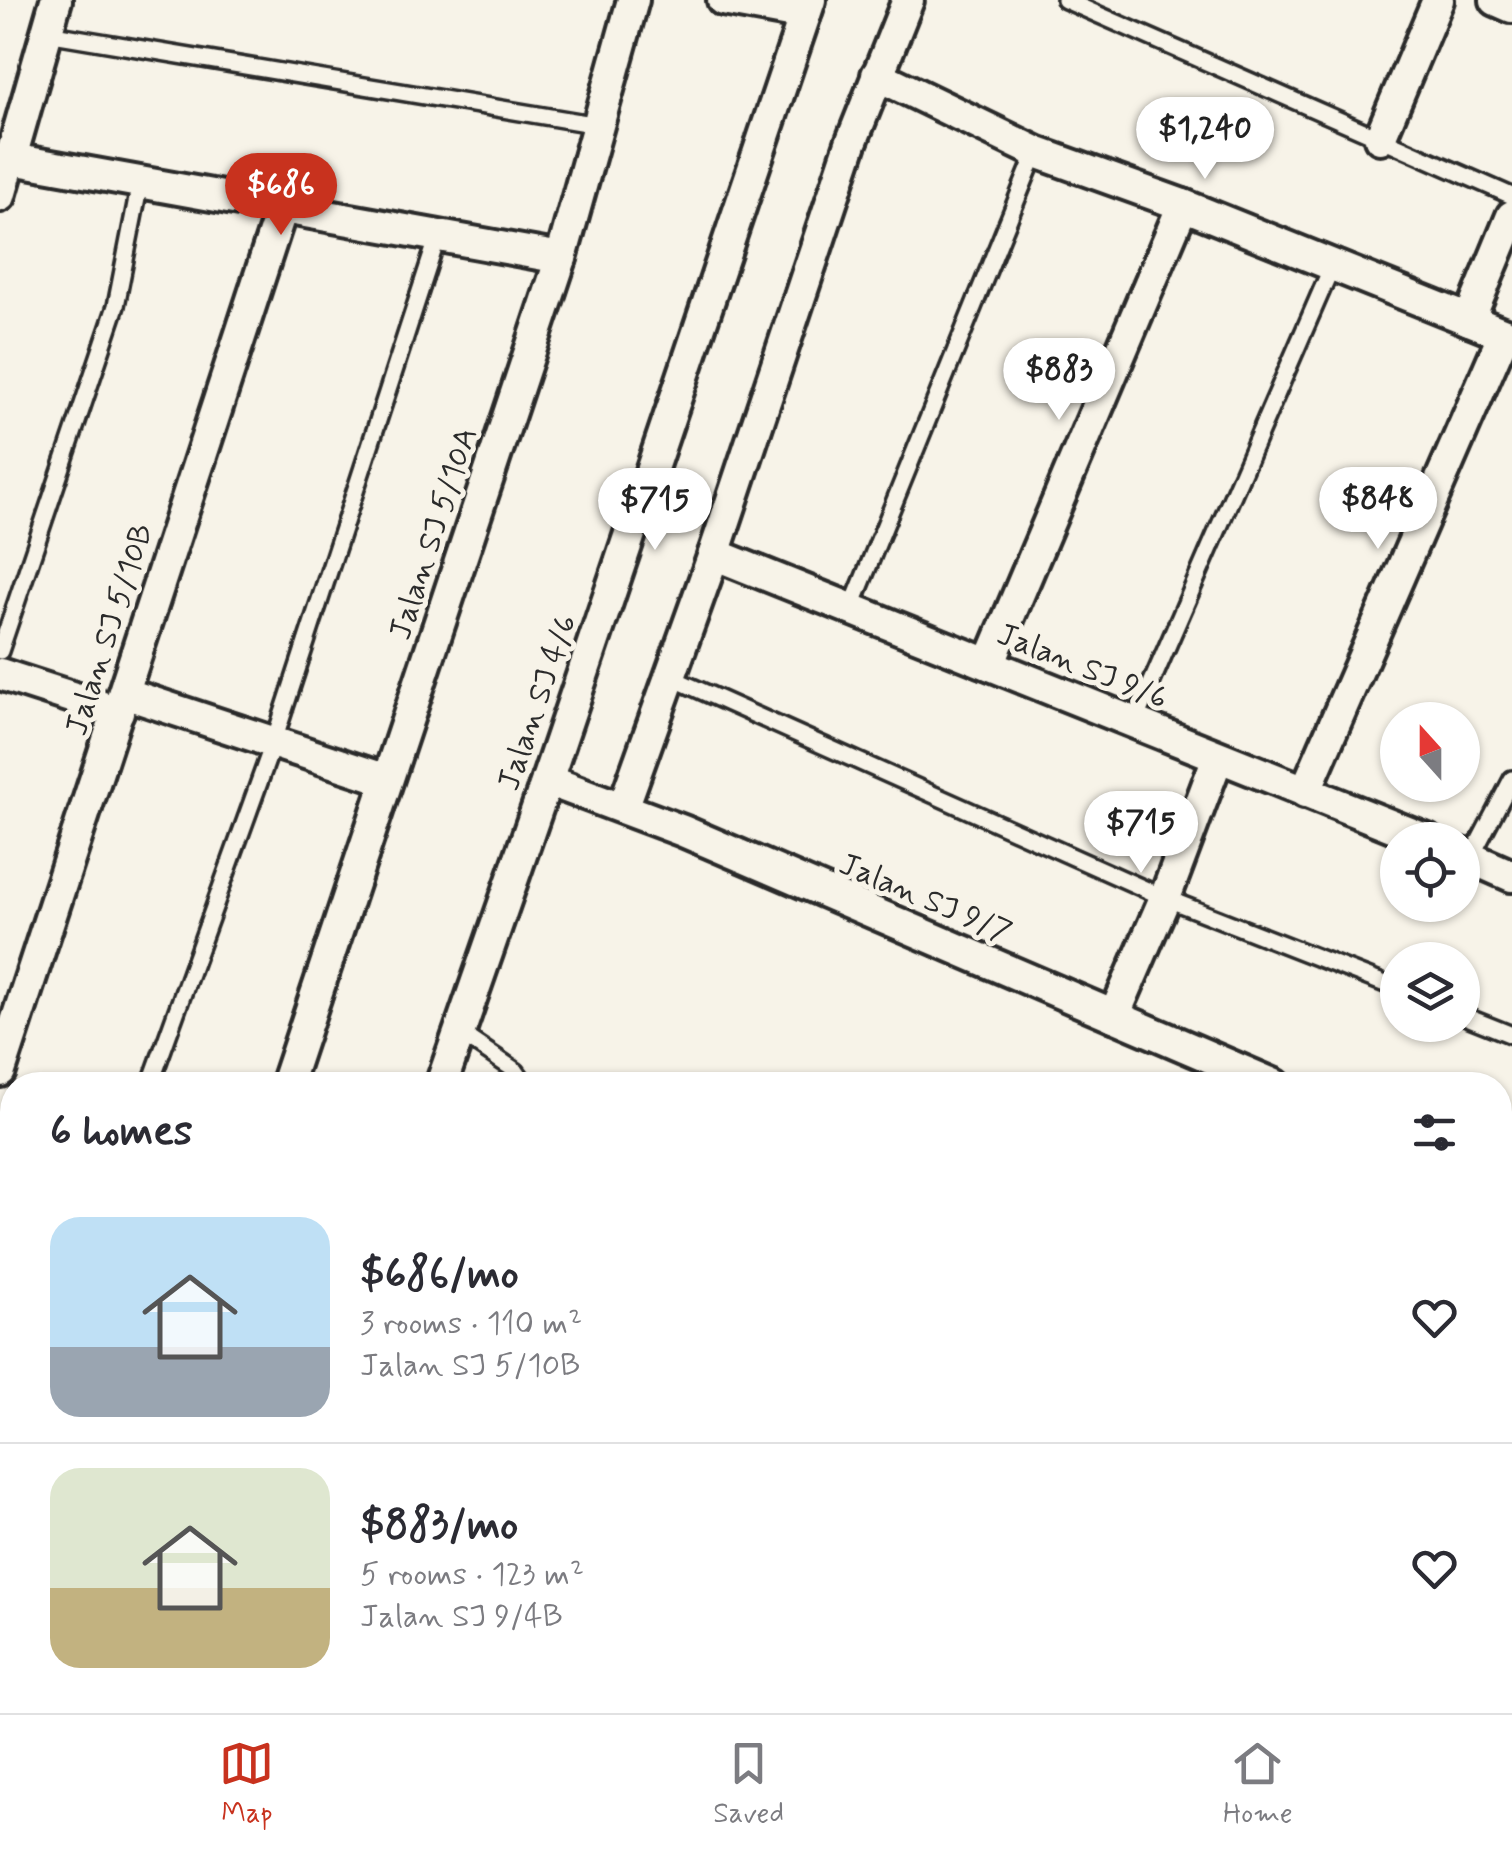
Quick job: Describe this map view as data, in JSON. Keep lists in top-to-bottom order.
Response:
{
  "streets": {
    "street": [
      "Jalan SJ 5/10A",
      "Jalan SJ 5/10B",
      "Jalan SJ 9/6",
      "Jalan SJ 4/6",
      "Jalan SJ 9/7"
    ]
  },
  "crossings": [
    ["Jalan SJ 4/6", "Jalan SJ 9/7"]
  ],
  "north": "top",
  "page": {
    "price": [
      "$1,240",
      "$686",
      "$883",
      "$848",
      "$715",
      "$715"
    ],
    "heading": "6 homes",
    "list": [
      {
        "name": "$686/mo",
        "note": "3 rooms · 110 m² · Jalan SJ 5/10B"
      },
      {
        "name": "$883/mo",
        "note": "5 rooms · 123 m² · Jalan SJ 9/4B"
      }
    ],
    "tabs": ["Map", "Saved", "Home"]
  }
}
